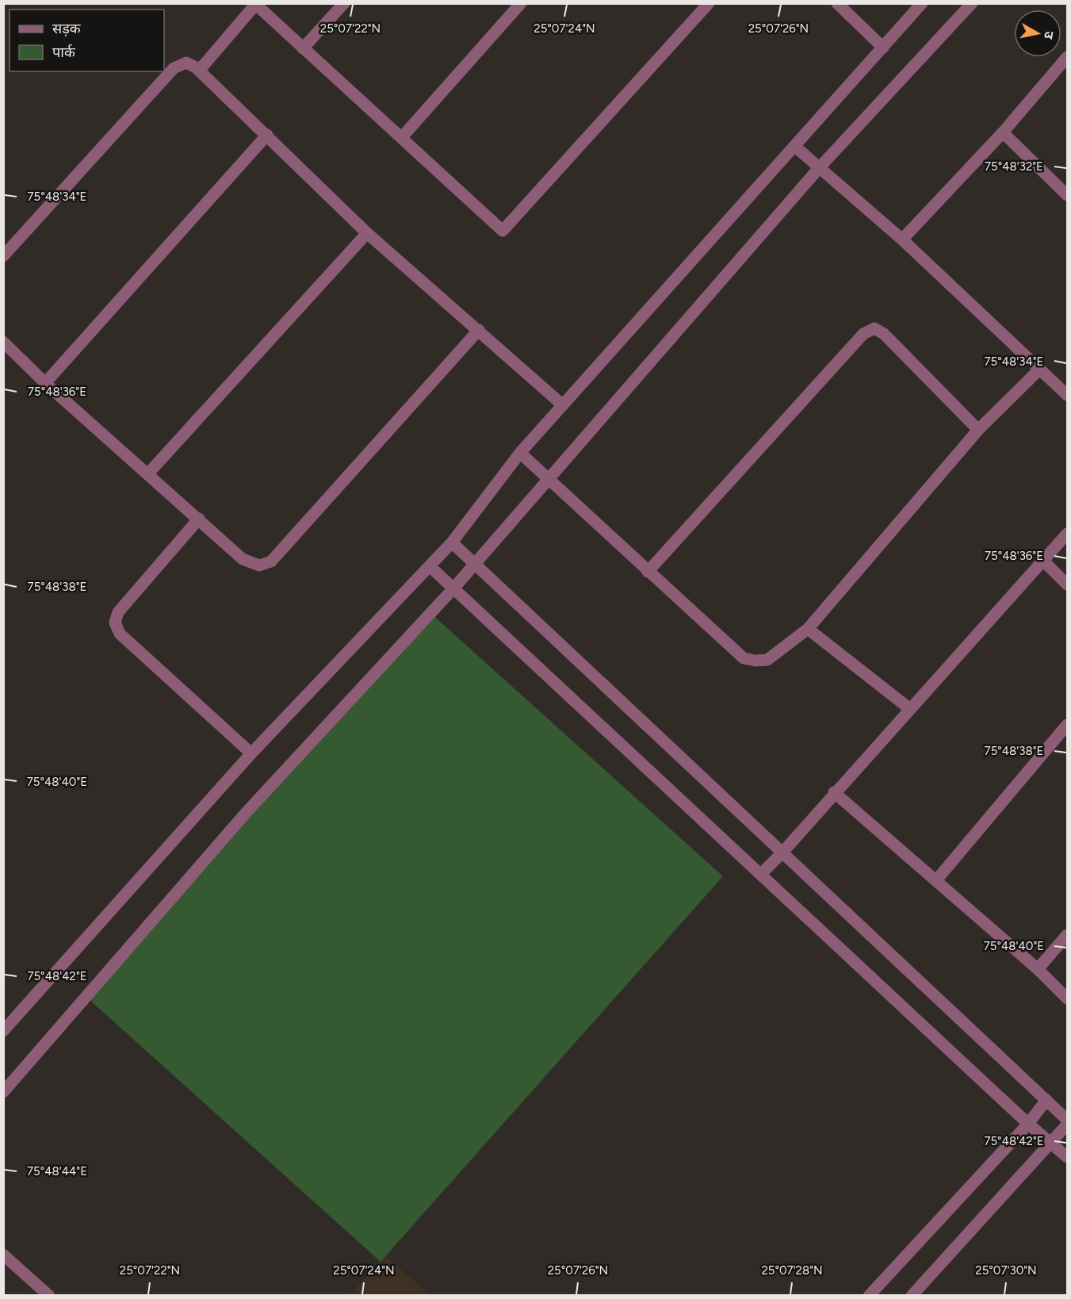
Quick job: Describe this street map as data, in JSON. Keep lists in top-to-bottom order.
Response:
{
  "legend": ["सड़क", "पार्क"],
  "north": "right",
  "coordinates": [
    "25°07'22\"N",
    "25°07'24\"N",
    "25°07'26\"N",
    "75°48'32\"E",
    "75°48'34\"E",
    "75°48'36\"E",
    "75°48'38\"E",
    "75°48'40\"E",
    "75°48'42\"E",
    "75°48'44\"E",
    "25°07'28\"N",
    "25°07'30\"N"
  ]
}
